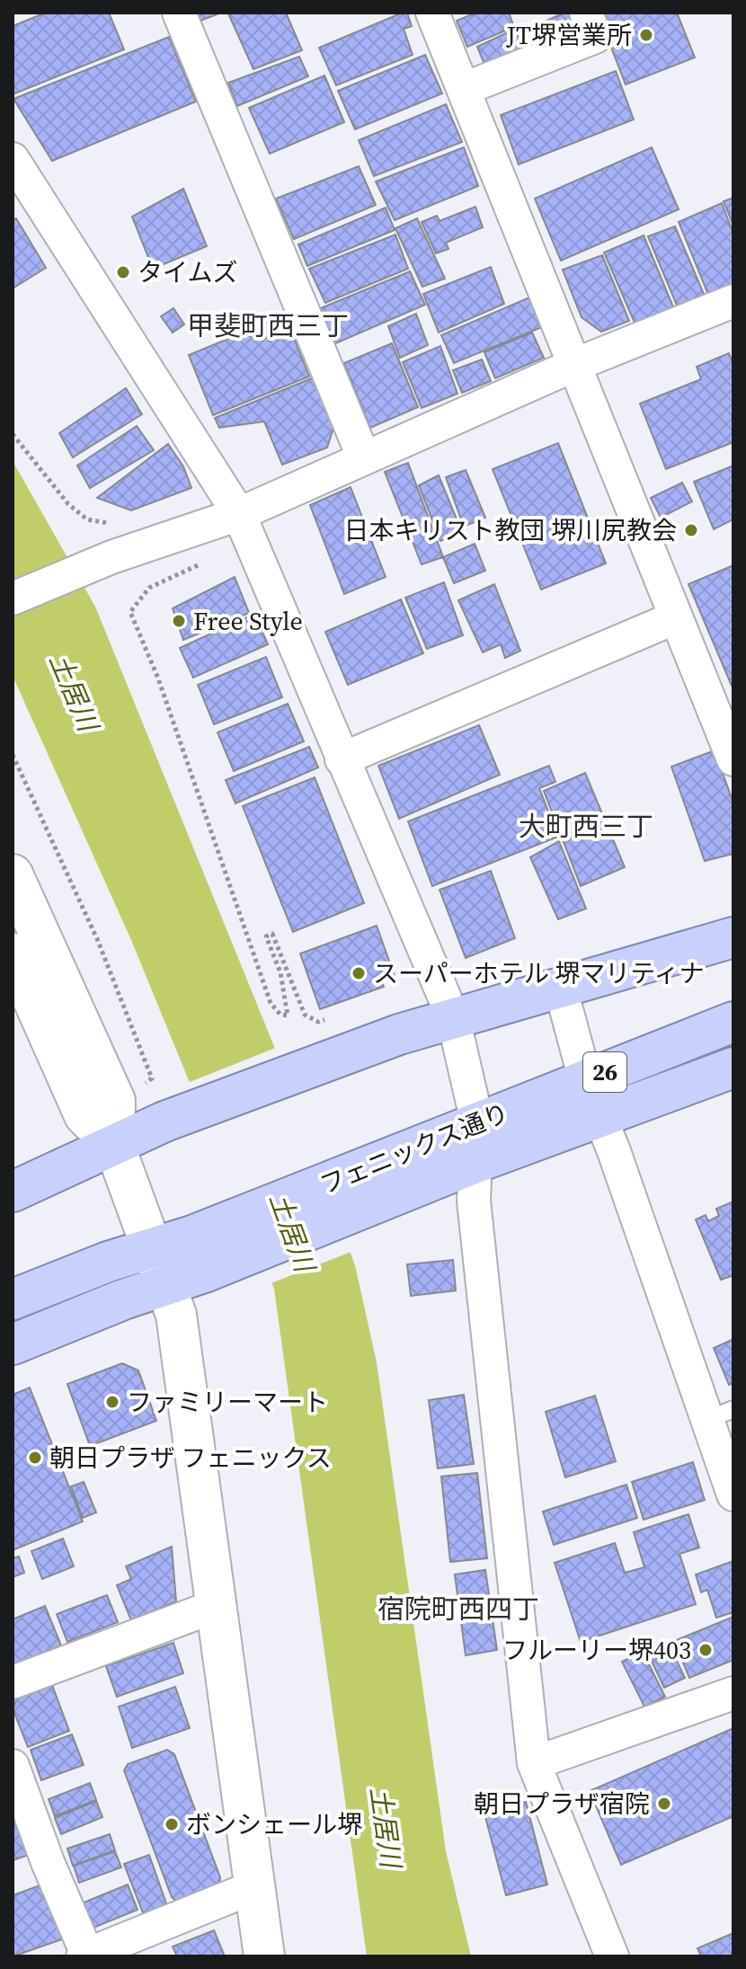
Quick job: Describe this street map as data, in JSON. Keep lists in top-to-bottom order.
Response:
{
  "streets": {
    "highway": ["26", "フェニックス通り"]
  },
  "crossings": [
    ["26", "フェニックス通り"]
  ],
  "districts": ["甲斐町西三丁", "大町西三丁", "宿院町西四丁"],
  "water": ["土居川"],
  "places": [
    "JT堺営業所",
    "タイムズ",
    "日本キリスト教団 堺川尻教会",
    "Free Style",
    "スーパーホテル 堺マリティナ",
    "ファミリーマート",
    "朝日プラザ フェニックス",
    "フルーリー堺403",
    "朝日プラザ宿院",
    "ボンシェール堺"
  ]
}
